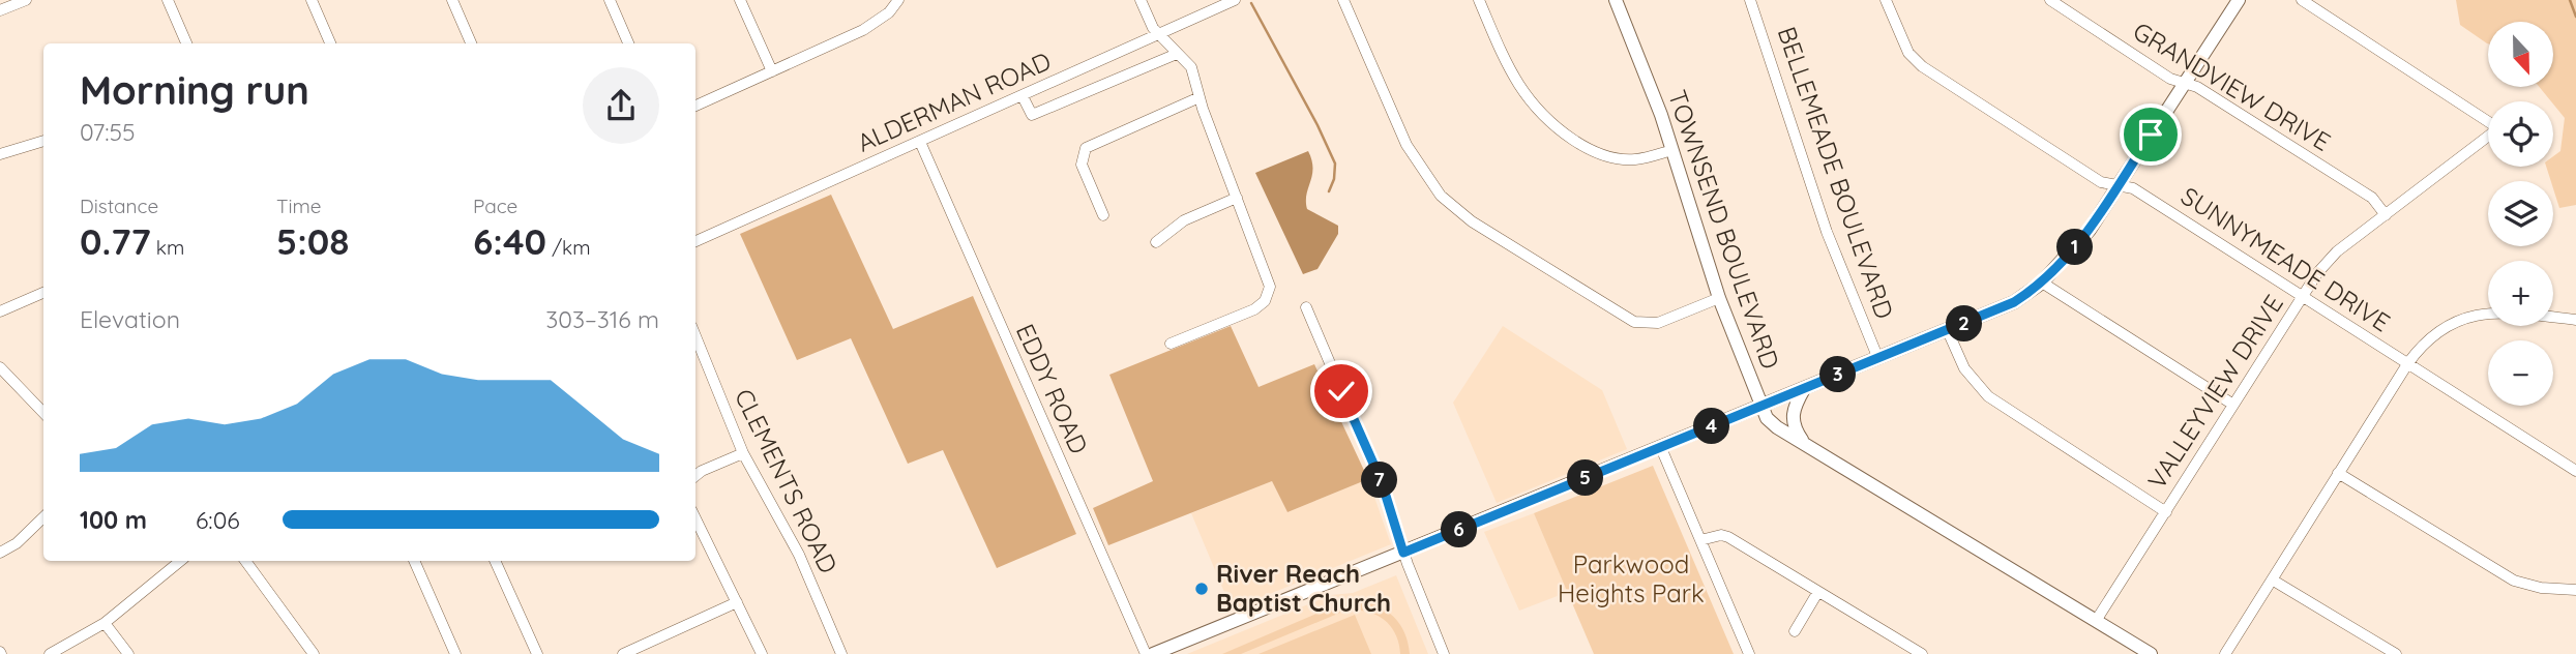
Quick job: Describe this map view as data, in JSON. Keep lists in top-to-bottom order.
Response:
{
  "streets": {
    "street": [
      "GRANDVIEW DRIVE",
      "ALDERMAN ROAD",
      "BELLEMEADE BOULEVARD",
      "TOWNSEND BOULEVARD",
      "SUNNYMEADE DRIVE",
      "EDDY ROAD",
      "VALLEYVIEW DRIVE",
      "CLEMENTS ROAD"
    ]
  },
  "crossings": [
    ["GRANDVIEW DRIVE", "VALLEYVIEW DRIVE"],
    ["ALDERMAN ROAD", "EDDY ROAD"],
    ["TOWNSEND BOULEVARD", "VALLEYVIEW DRIVE"],
    ["SUNNYMEADE DRIVE", "VALLEYVIEW DRIVE"]
  ],
  "parks": ["Parkwood Heights Park"],
  "places": ["River Reach Baptist Church"],
  "north": "bottom",
  "page": {
    "map_buttons": ["+", "−"],
    "heading": ["Morning run", "07:55"],
    "stats": [
      ["Distance", "0.77 km"],
      ["Time", "5:08"],
      ["Pace", "6:40 /km"]
    ],
    "pins": [
      "1",
      "2",
      "3",
      "4",
      "5",
      "7",
      "6"
    ],
    "chart": ["Elevation", "303–316 m"],
    "list": [
      {
        "name": "100 m",
        "note": "6:06"
      }
    ]
  }
}
